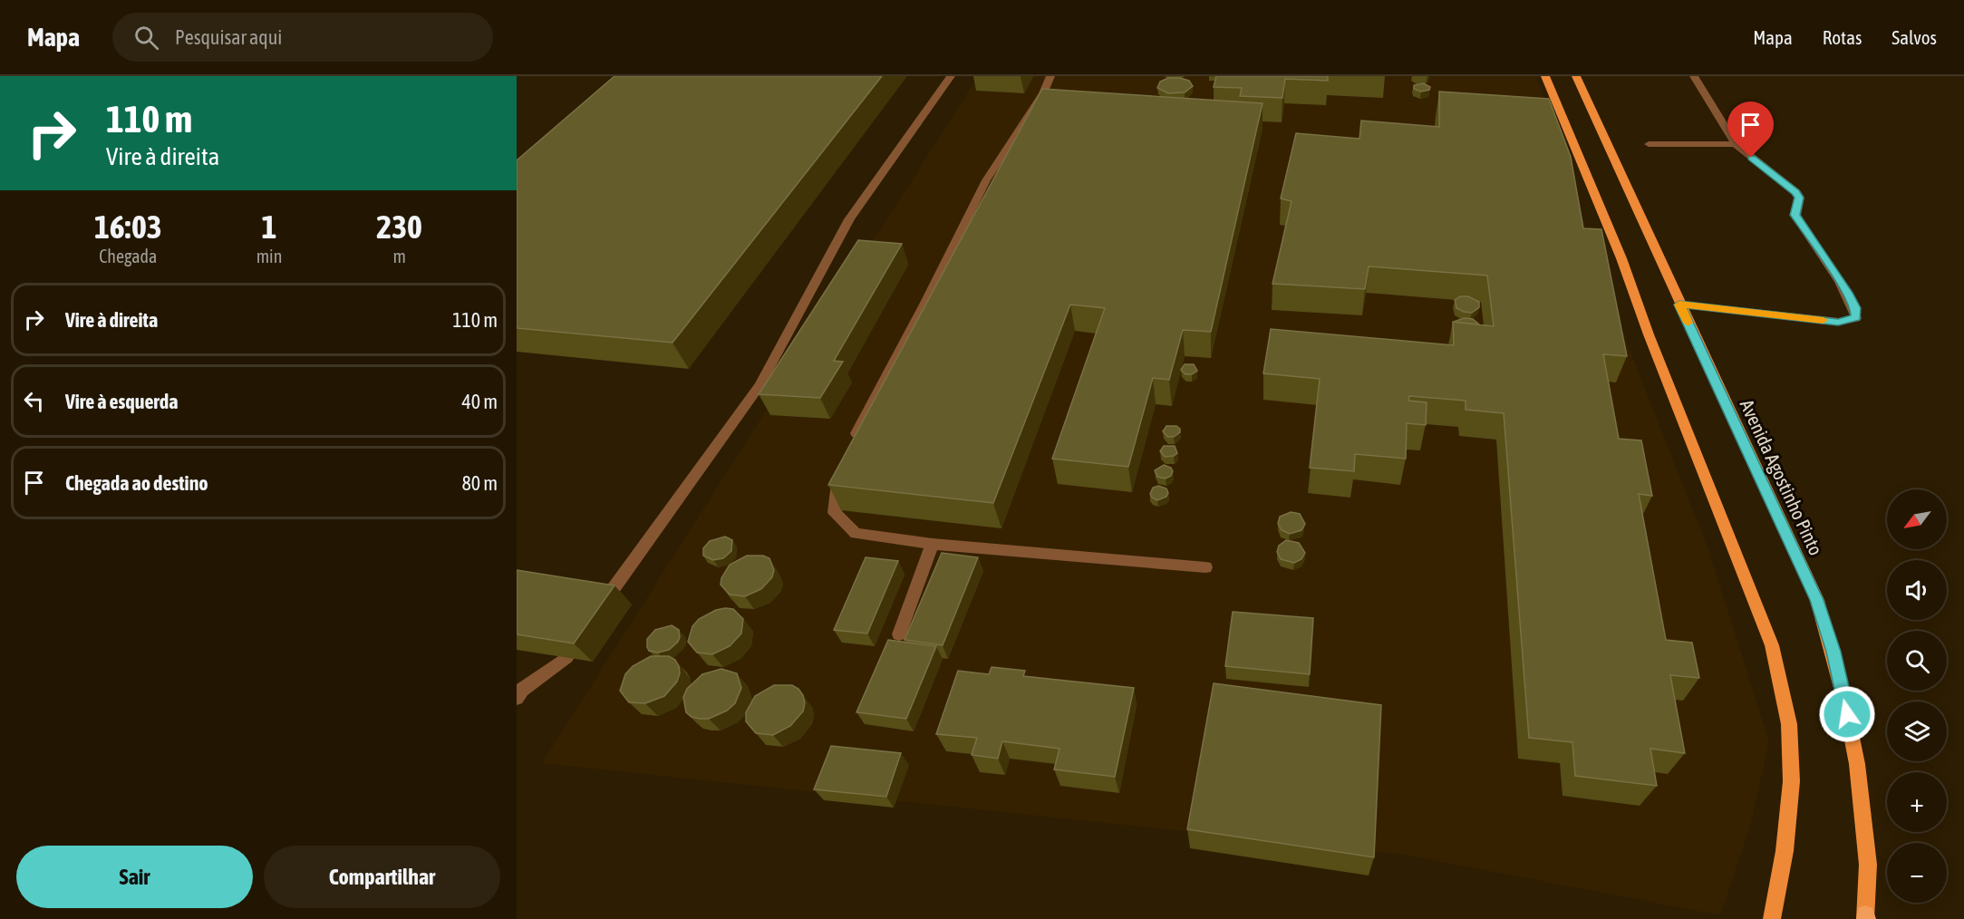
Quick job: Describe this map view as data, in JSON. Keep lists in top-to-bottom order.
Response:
{
  "streets": {
    "main road": ["Avenida Agostinho Pinto"]
  },
  "north": "bottom left",
  "page": {
    "header": "Mapa",
    "search": "Pesquisar aqui",
    "nav": ["Mapa", "Rotas", "Salvos"],
    "turn": ["110 m", "Vire à direita"],
    "eta": [
      "16:03",
      "Chegada",
      "1",
      "min",
      "230",
      "m"
    ],
    "list": [
      {
        "name": "Vire à direita",
        "value": "110 m"
      },
      {
        "name": "Vire à esquerda",
        "value": "40 m"
      },
      {
        "name": "Chegada ao destino",
        "value": "80 m"
      }
    ],
    "map_buttons": ["+", "−"],
    "buttons": ["Sair", "Compartilhar"]
  }
}
